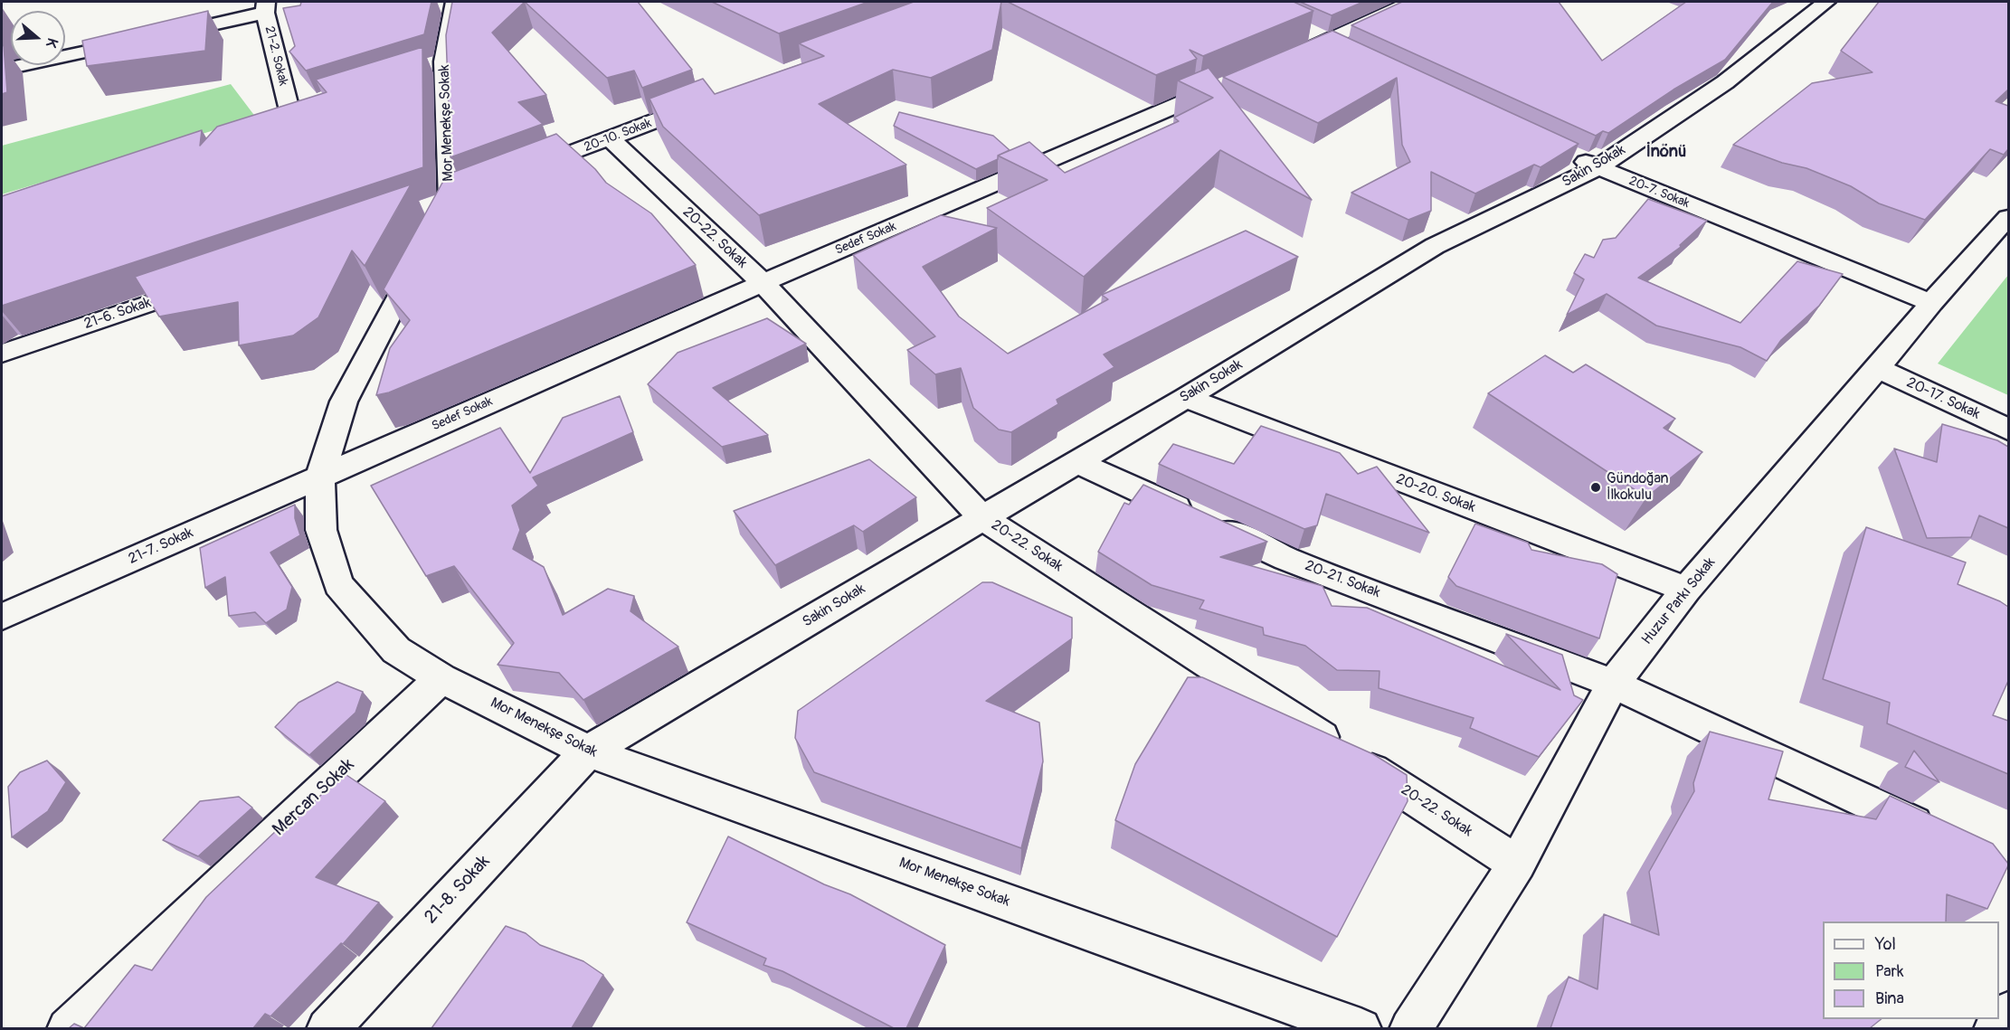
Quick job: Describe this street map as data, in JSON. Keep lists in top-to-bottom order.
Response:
{
  "streets": {
    "street": [
      "21-2. Sokak",
      "Mor Menekşe Sokak",
      "20-10. Sokak",
      "Sakin Sokak",
      "20-7. Sokak",
      "20-22. Sokak",
      "Sedef Sokak",
      "21-6. Sokak",
      "20-17. Sokak",
      "20-20. Sokak",
      "21-7. Sokak",
      "20-21. Sokak",
      "Huzur Parkı Sokak",
      "Mercan Sokak",
      "21-8. Sokak"
    ]
  },
  "crossings": [
    ["Mor Menekşe Sokak", "Sakin Sokak"],
    ["Mor Menekşe Sokak", "Sedef Sokak"],
    ["Mor Menekşe Sokak", "21-7. Sokak"],
    ["Mor Menekşe Sokak", "Mercan Sokak"],
    ["Mor Menekşe Sokak", "21-8. Sokak"],
    ["20-10. Sokak", "20-22. Sokak"],
    ["Sakin Sokak", "20-7. Sokak"],
    ["Sakin Sokak", "20-22. Sokak"],
    ["Sakin Sokak", "20-20. Sokak"],
    ["Sakin Sokak", "20-21. Sokak"],
    ["Sakin Sokak", "21-8. Sokak"],
    ["20-7. Sokak", "Huzur Parkı Sokak"],
    ["20-22. Sokak", "Sedef Sokak"],
    ["20-22. Sokak", "Huzur Parkı Sokak"],
    ["Sedef Sokak", "21-7. Sokak"],
    ["20-17. Sokak", "Huzur Parkı Sokak"],
    ["20-20. Sokak", "Huzur Parkı Sokak"],
    ["20-21. Sokak", "Huzur Parkı Sokak"]
  ],
  "districts": ["İnönü"],
  "places": ["Gündoğan İlkokulu"],
  "legend": ["Yol", "Park", "Bina"],
  "north": "right"
}
